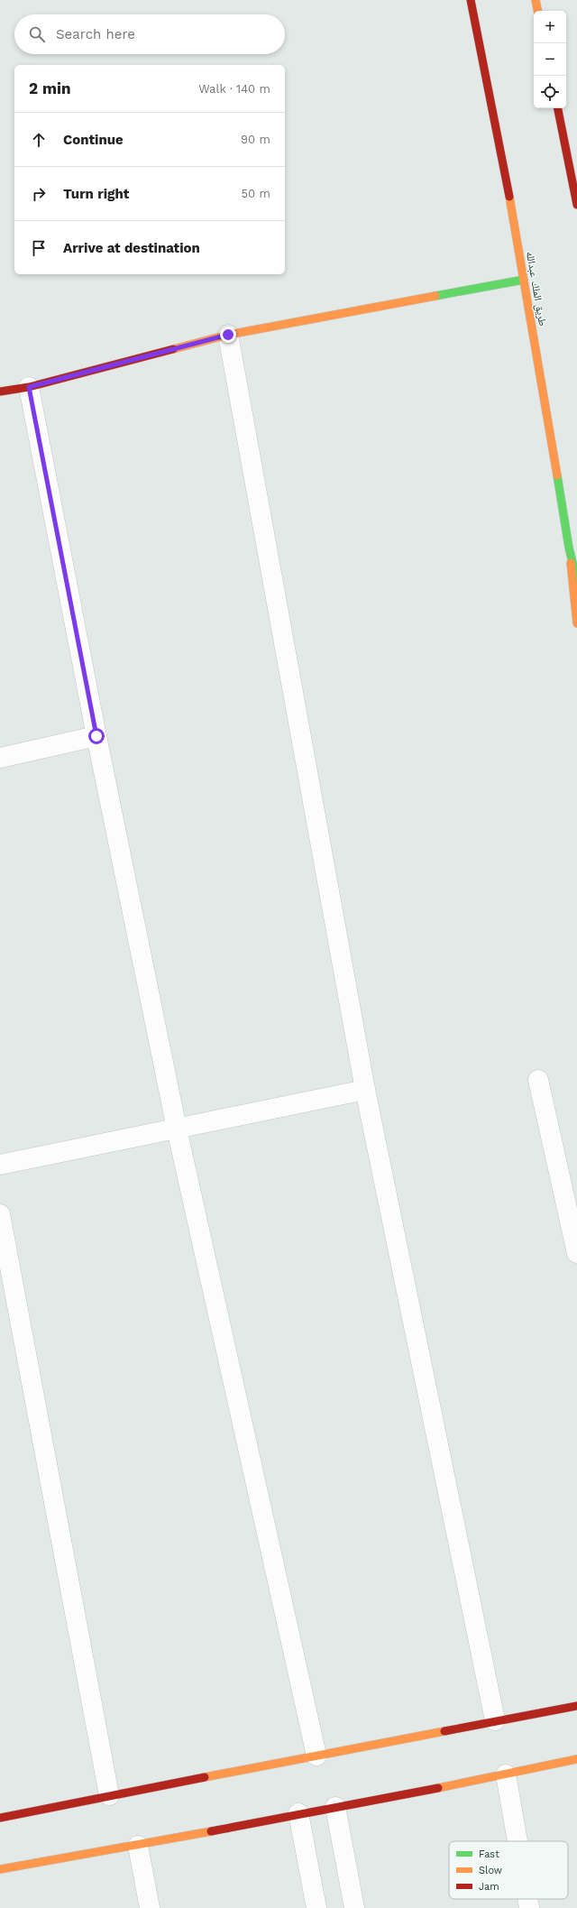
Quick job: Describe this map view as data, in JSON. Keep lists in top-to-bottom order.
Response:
{
  "streets": {
    "main road": ["طريق الملك عبدالله"]
  },
  "legend": ["Fast", "Slow", "Jam"],
  "page": {
    "map_buttons": ["+", "−"],
    "search": "Search here",
    "heading": ["2 min", "Walk · 140 m"],
    "list": [
      ["Continue", "90 m"],
      ["Turn right", "50 m"],
      "Arrive at destination"
    ]
  }
}
